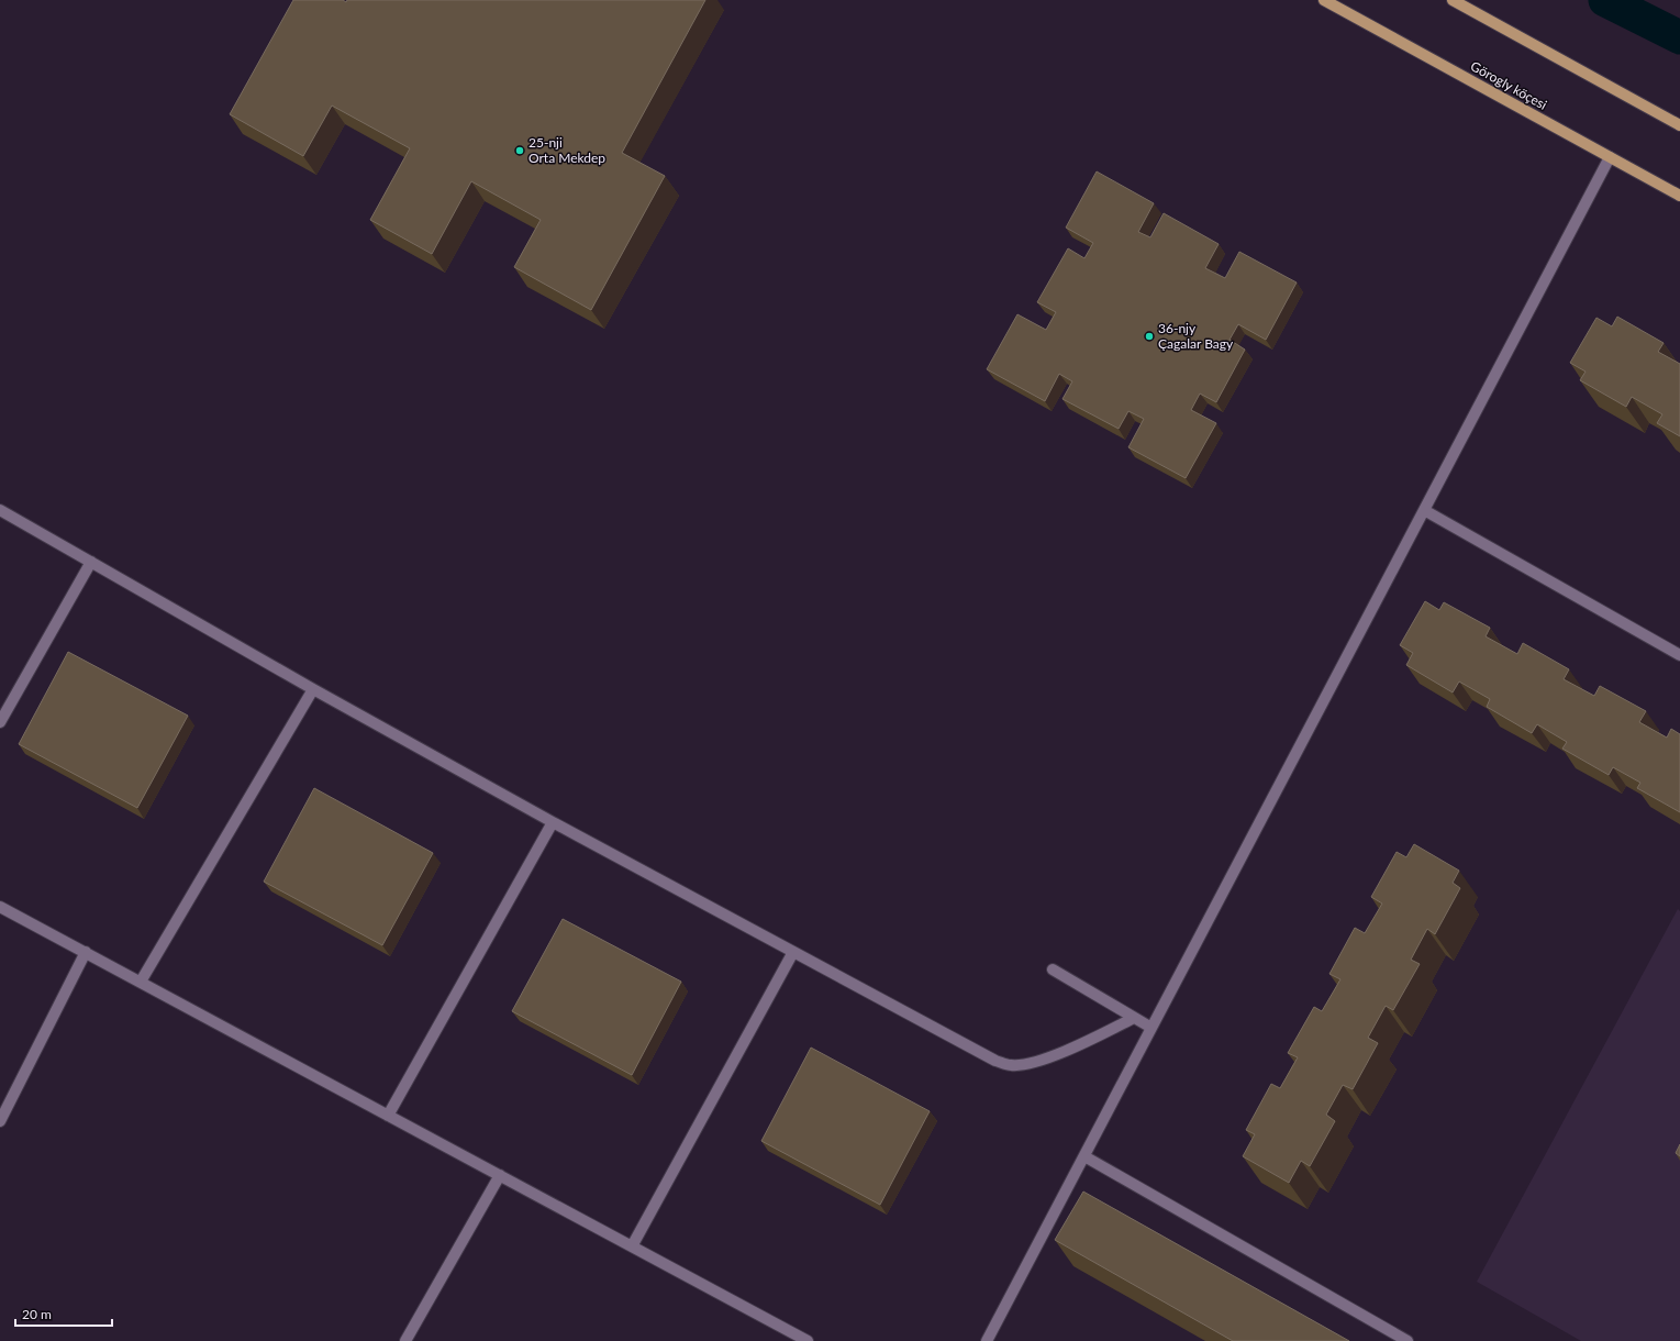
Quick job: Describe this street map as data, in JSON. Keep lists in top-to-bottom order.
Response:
{
  "streets": {
    "main road": ["Görogly köçesi"]
  },
  "places": ["25-nji Orta Mekdep", "36-njy Çagalar Bagy"],
  "scale_bar": "20 m"
}
